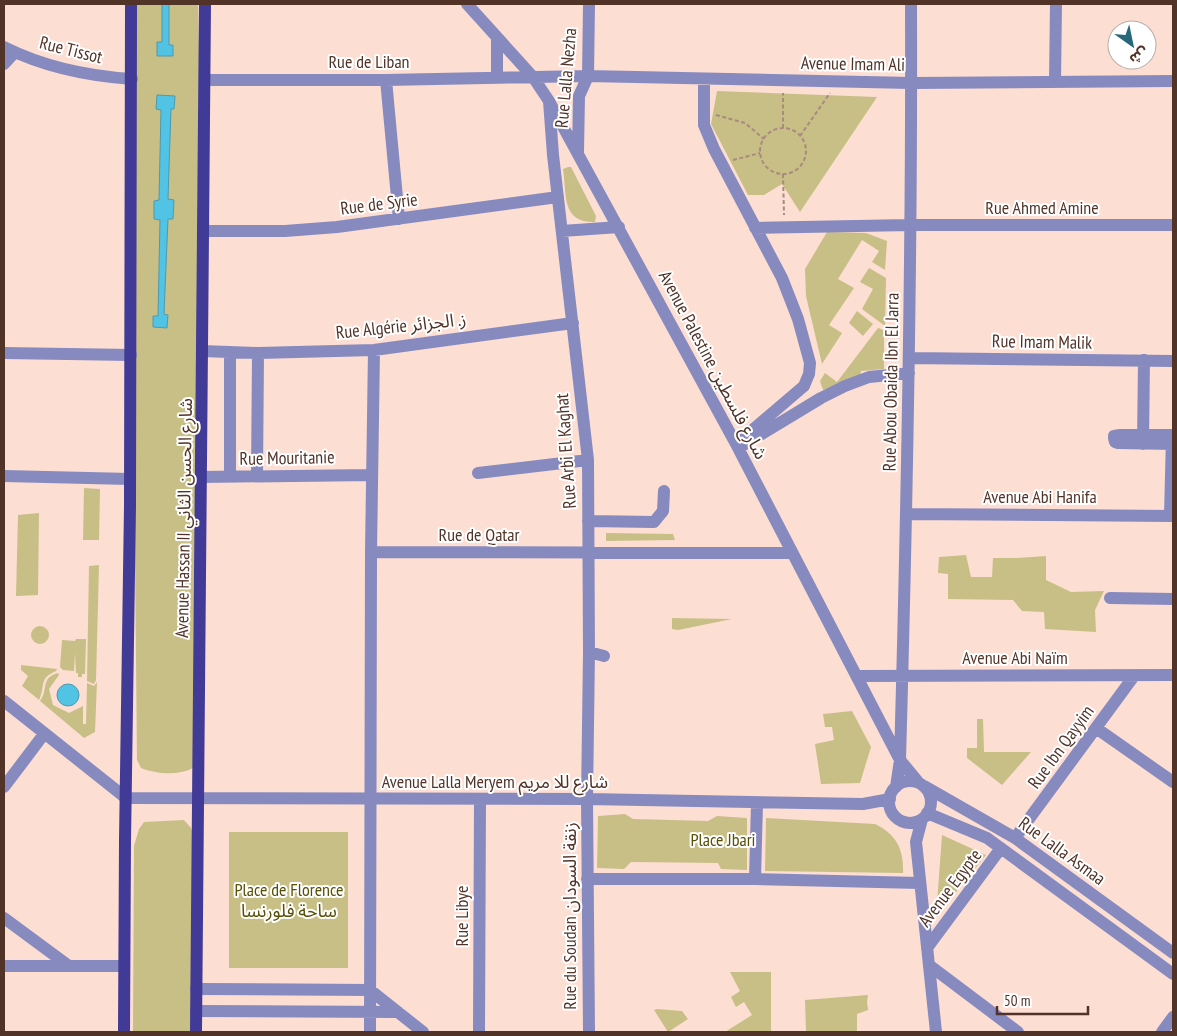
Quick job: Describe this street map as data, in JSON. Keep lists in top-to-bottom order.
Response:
{
  "streets": {
    "main road": ["Avenue Hassan II شارع الحسن الثاني"],
    "street": [
      "Rue Tissot",
      "Rue de Liban",
      "Avenue Imam Ali",
      "Rue Lalla Nezha",
      "Rue de Syrie",
      "Rue Ahmed Amine",
      "Rue Algérie ز. الجزائر",
      "Rue Imam Malik",
      "Avenue Palestine شارع فلسطين",
      "Rue Abou Obaida Ibn El Jarra",
      "Rue Arbi El Kaghat",
      "Rue Mouritanie",
      "Avenue Abi Hanifa",
      "Rue de Qatar",
      "Avenue Abi Naïm",
      "Rue Ibn Qayyim",
      "Avenue Lalla Meryem شارع للا مريم",
      "Rue Lalla Asmaa",
      "Avenue Egypte",
      "Rue Libye",
      "Rue du Soudan زنقة السودان"
    ]
  },
  "crossings": [
    ["Rue de Liban", "Avenue Imam Ali"],
    ["Rue de Liban", "Avenue Palestine شارع فلسطين"],
    ["Rue de Liban", "Avenue Hassan II شارع الحسن الثاني"],
    ["Avenue Imam Ali", "Rue Lalla Nezha"],
    ["Avenue Imam Ali", "Avenue Palestine شارع فلسطين"],
    ["Avenue Imam Ali", "Rue Abou Obaida Ibn El Jarra"],
    ["Rue Lalla Nezha", "Avenue Palestine شارع فلسطين"],
    ["Rue de Syrie", "Rue Arbi El Kaghat"],
    ["Rue de Syrie", "Avenue Hassan II شارع الحسن الثاني"],
    ["Rue Ahmed Amine", "Rue Abou Obaida Ibn El Jarra"],
    ["Rue Algérie ز. الجزائر", "Rue Arbi El Kaghat"],
    ["Rue Algérie ز. الجزائر", "Avenue Hassan II شارع الحسن الثاني"],
    ["Rue Imam Malik", "Rue Abou Obaida Ibn El Jarra"],
    ["Avenue Palestine شارع فلسطين", "Rue Abou Obaida Ibn El Jarra"],
    ["Avenue Palestine شارع فلسطين", "Rue Arbi El Kaghat"],
    ["Avenue Palestine شارع فلسطين", "Rue de Qatar"],
    ["Avenue Palestine شارع فلسطين", "Avenue Abi Naïm"],
    ["Avenue Palestine شارع فلسطين", "Avenue Lalla Meryem شارع للا مريم"],
    ["Avenue Palestine شارع فلسطين", "Rue Lalla Asmaa"],
    ["Avenue Palestine شارع فلسطين", "Avenue Egypte"],
    ["Rue Abou Obaida Ibn El Jarra", "Avenue Abi Hanifa"],
    ["Rue Abou Obaida Ibn El Jarra", "Avenue Abi Naïm"],
    ["Rue Arbi El Kaghat", "Rue de Qatar"],
    ["Rue Arbi El Kaghat", "Avenue Lalla Meryem شارع للا مريم"],
    ["Rue Arbi El Kaghat", "Rue du Soudan زنقة السودان"],
    ["Rue Mouritanie", "Avenue Hassan II شارع الحسن الثاني"],
    ["Avenue Hassan II شارع الحسن الثاني", "Avenue Lalla Meryem شارع للا مريم"],
    ["Avenue Abi Naïm", "Rue Ibn Qayyim"],
    ["Rue Ibn Qayyim", "Rue Lalla Asmaa"],
    ["Avenue Lalla Meryem شارع للا مريم", "Rue Lalla Asmaa"],
    ["Avenue Lalla Meryem شارع للا مريم", "Avenue Egypte"],
    ["Avenue Lalla Meryem شارع للا مريم", "Rue Libye"],
    ["Avenue Lalla Meryem شارع للا مريم", "Rue du Soudan زنقة السودان"],
    ["Rue Lalla Asmaa", "Avenue Egypte"]
  ],
  "parks": ["Place Jbari", "Place de Florence ساحة فلورنسا"],
  "scale_bar": "50 m",
  "north": "bottom right"
}
